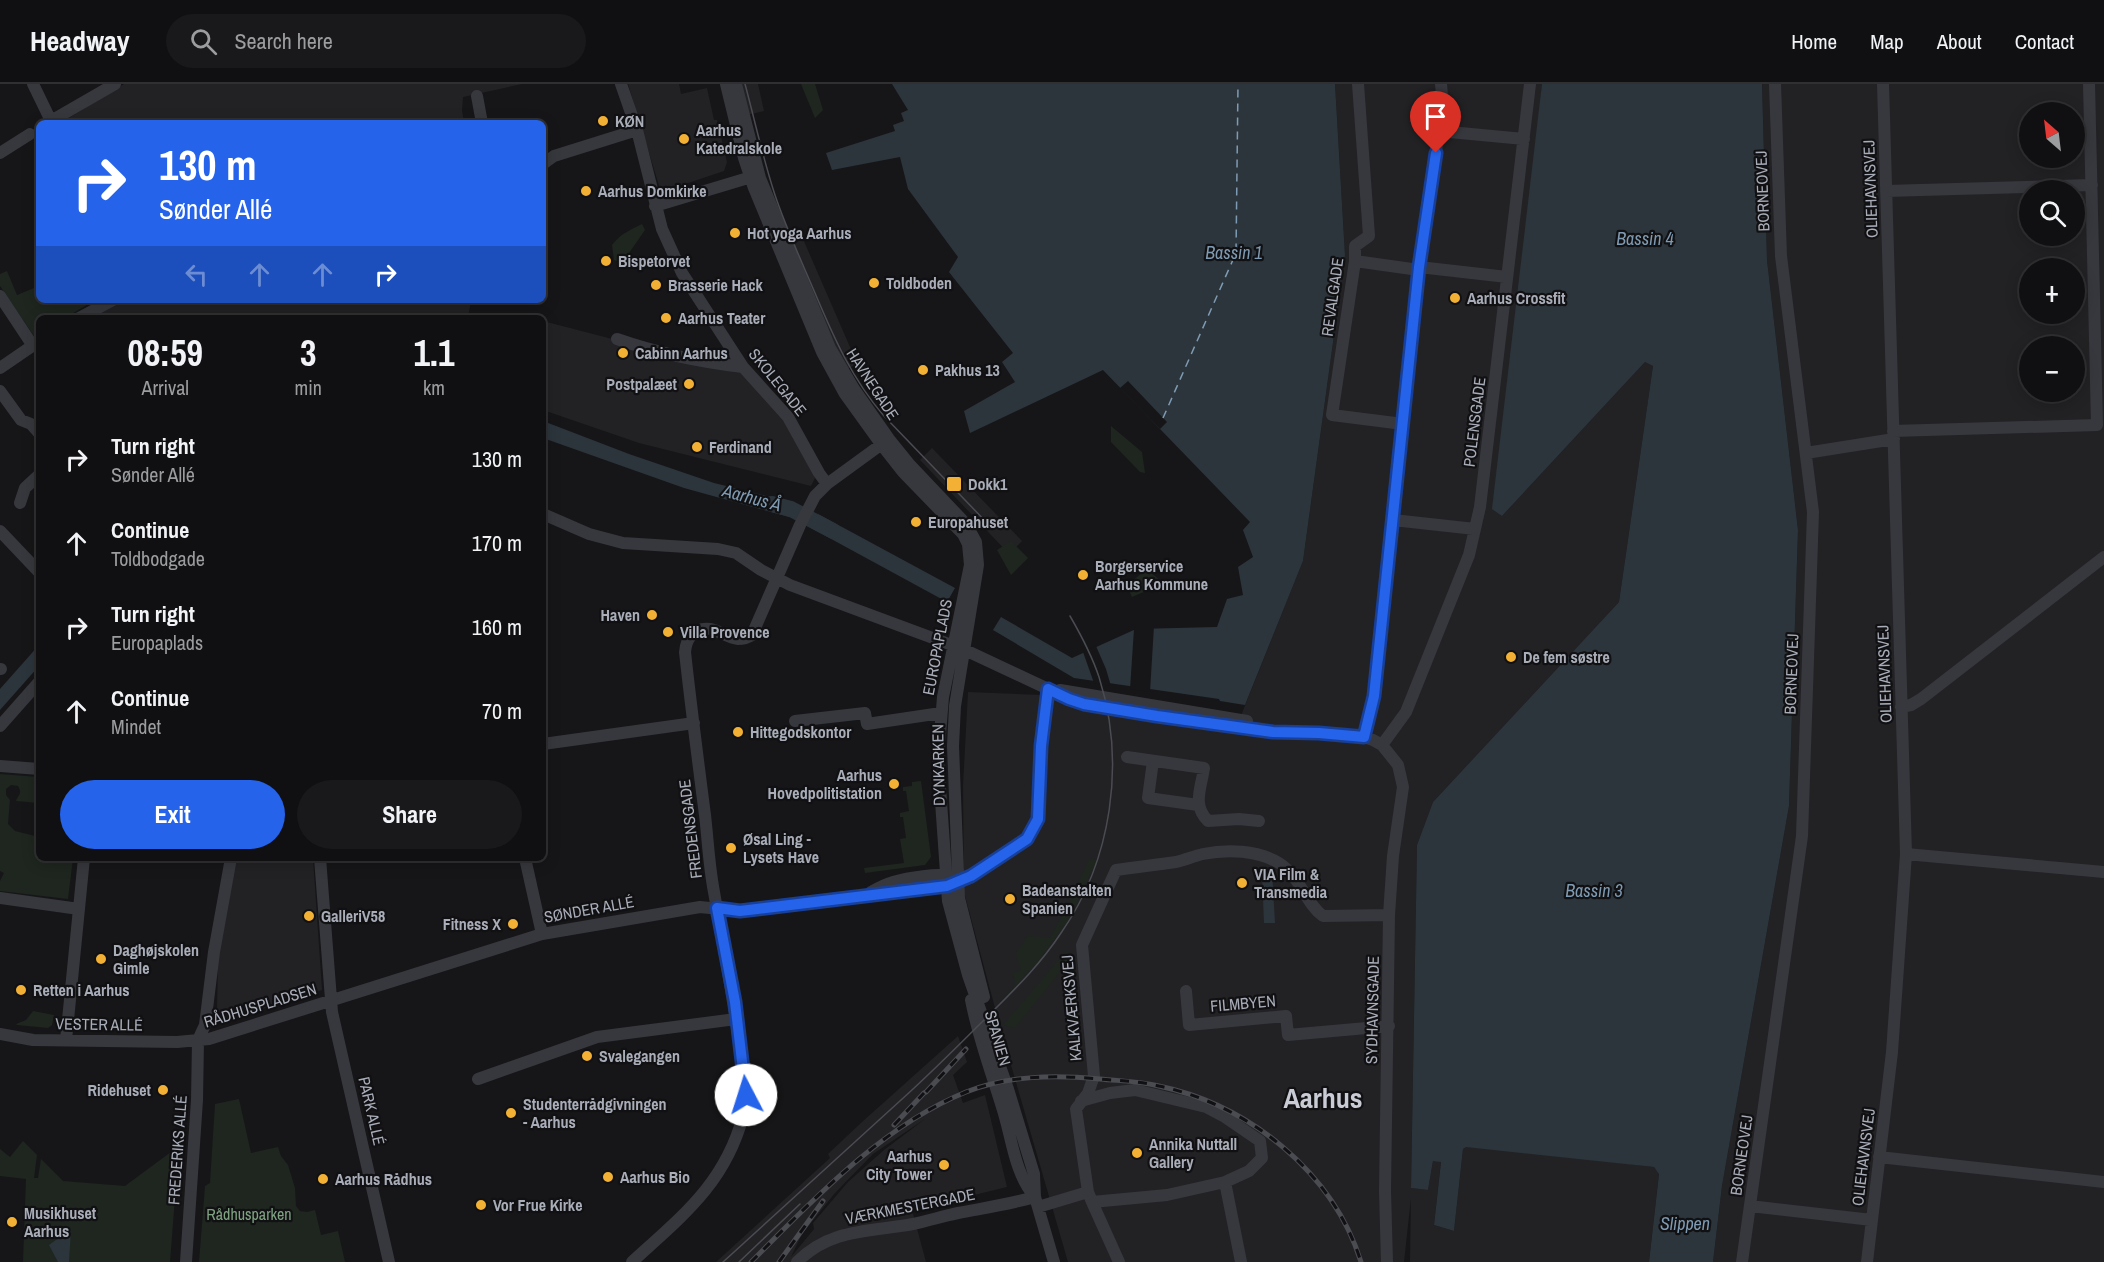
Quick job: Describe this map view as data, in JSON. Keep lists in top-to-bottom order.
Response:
{
  "streets": {
    "street": [
      "OLIEHAVNSVEJ",
      "BORNEOVEJ",
      "REVALGADE",
      "SKOLEGADE",
      "HAVNEGADE",
      "POLENSGADE",
      "EUROPAPLADS",
      "DYNKARKEN",
      "FREDENSGADE",
      "SØNDER ALLÉ",
      "FILMBYEN",
      "RÅDHUSPLADSEN",
      "KALKVÆRKSVEJ",
      "SYDHAVNSGADE",
      "VESTER ALLÉ",
      "SPANIEN",
      "PARK ALLÉ",
      "FREDERIKS ALLÉ",
      "VÆRKMESTERGADE"
    ]
  },
  "crossings": [
    ["HAVNEGADE", "EUROPAPLADS"],
    ["POLENSGADE", "EUROPAPLADS"],
    ["POLENSGADE", "SYDHAVNSGADE"],
    ["EUROPAPLADS", "DYNKARKEN"],
    ["EUROPAPLADS", "SYDHAVNSGADE"],
    ["DYNKARKEN", "SØNDER ALLÉ"],
    ["DYNKARKEN", "SPANIEN"],
    ["FREDENSGADE", "SØNDER ALLÉ"],
    ["SØNDER ALLÉ", "RÅDHUSPLADSEN"],
    ["SØNDER ALLÉ", "SPANIEN"],
    ["SØNDER ALLÉ", "PARK ALLÉ"],
    ["FILMBYEN", "SYDHAVNSGADE"],
    ["RÅDHUSPLADSEN", "VESTER ALLÉ"],
    ["RÅDHUSPLADSEN", "PARK ALLÉ"],
    ["RÅDHUSPLADSEN", "FREDERIKS ALLÉ"],
    ["KALKVÆRKSVEJ", "SYDHAVNSGADE"],
    ["VESTER ALLÉ", "FREDERIKS ALLÉ"],
    ["SPANIEN", "VÆRKMESTERGADE"]
  ],
  "districts": ["Aarhus"],
  "water": [
    "Bassin 4",
    "Bassin 1",
    "Aarhus Å",
    "Bassin 3",
    "Slippen"
  ],
  "parks": ["Rådhusparken"],
  "places": {
    "other": [
      "KØN",
      "Aarhus Katedralskole",
      "Aarhus Domkirke",
      "Hot yoga Aarhus",
      "Bispetorvet",
      "Toldboden",
      "Brasserie Hack",
      "Aarhus Crossfit",
      "Aarhus Teater",
      "Cabinn Aarhus",
      "Pakhus 13",
      "Postpalæet",
      "Ferdinand",
      "Europahuset",
      "Borgerservice Aarhus Kommune",
      "Haven",
      "Villa Provence",
      "De fem søstre",
      "Hittegodskontor",
      "Aarhus Hovedpolitistation",
      "Øsal Ling - Lysets Have",
      "VIA Film & Transmedia",
      "Badeanstalten Spanien",
      "GalleriV58",
      "Fitness X",
      "Daghøjskolen Gimle",
      "Retten i Aarhus",
      "Svalegangen",
      "Ridehuset",
      "Studenterrådgivningen - Aarhus",
      "Annika Nuttall Gallery",
      "Aarhus City Tower",
      "Aarhus Bio",
      "Aarhus Rådhus",
      "Vor Frue Kirke",
      "Musikhuset Aarhus"
    ],
    "transit": ["Dokk1"]
  },
  "north": "top left",
  "page": {
    "header": "Headway",
    "search": "Search here",
    "nav": [
      "Home",
      "Map",
      "About",
      "Contact"
    ],
    "map_buttons": ["+", "−"],
    "turn": ["130 m", "Sønder Allé"],
    "eta": [
      "08:59",
      "Arrival",
      "3",
      "min",
      "1.1",
      "km"
    ],
    "list": [
      {
        "name": "Turn right",
        "note": "Sønder Allé",
        "value": "130 m"
      },
      {
        "name": "Continue",
        "note": "Toldbodgade",
        "value": "170 m"
      },
      {
        "name": "Turn right",
        "note": "Europaplads",
        "value": "160 m"
      },
      {
        "name": "Continue",
        "note": "Mindet",
        "value": "70 m"
      }
    ],
    "buttons": ["Exit", "Share"]
  }
}
